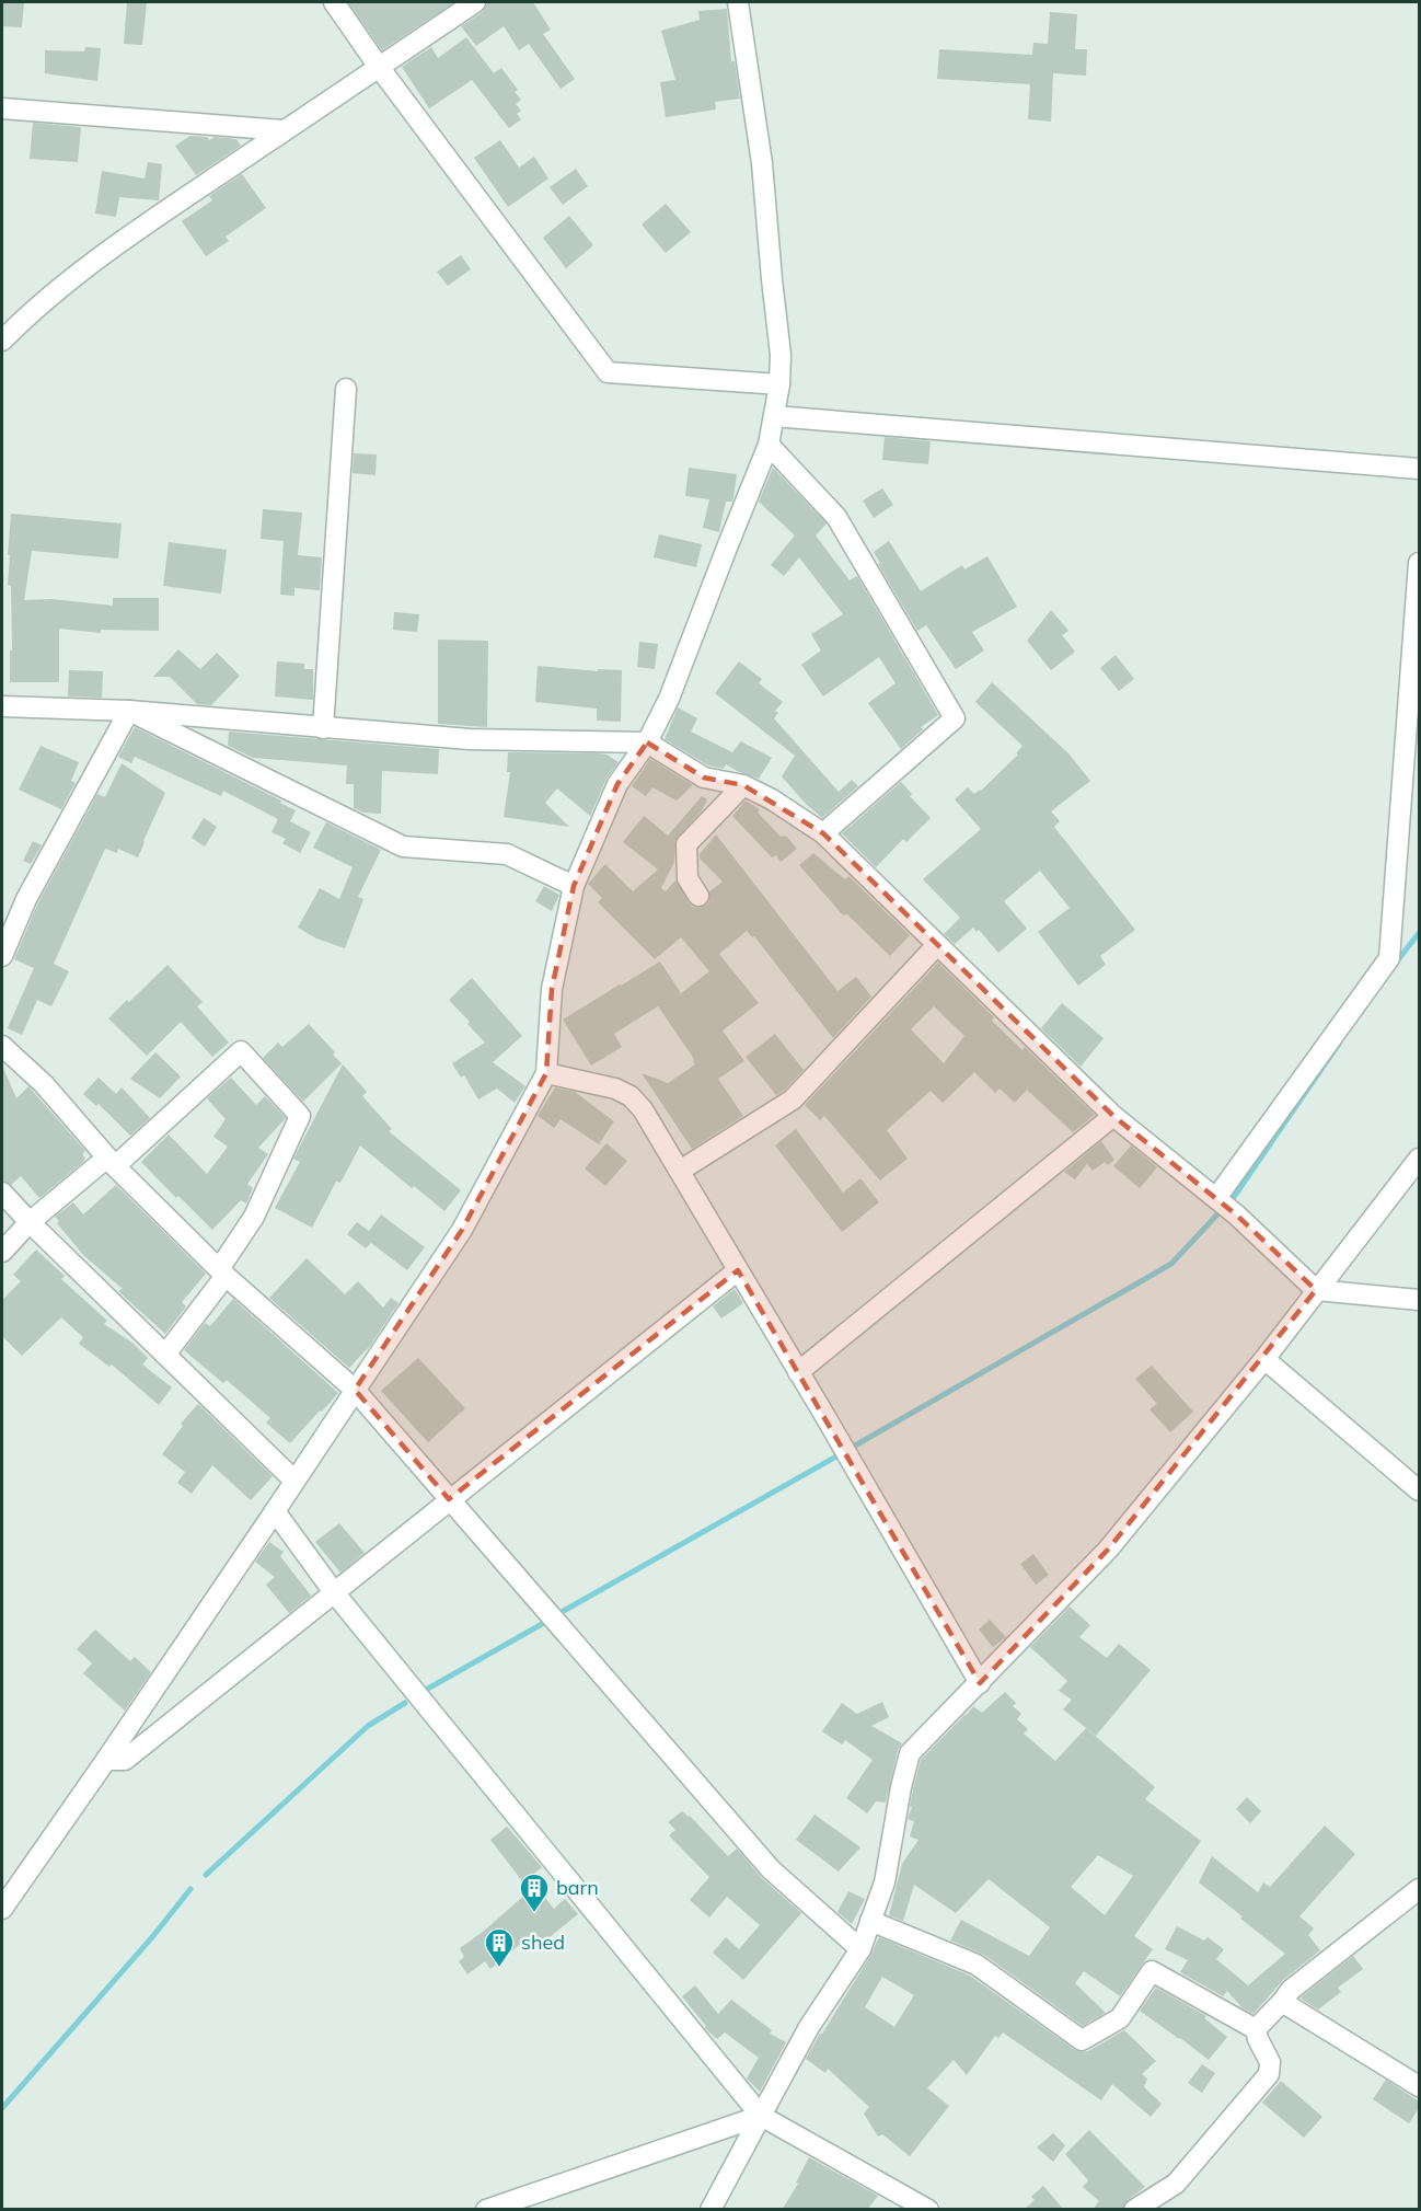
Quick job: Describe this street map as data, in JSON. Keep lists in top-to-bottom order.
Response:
{
  "places": {
    "building": ["barn", "shed"]
  }
}
